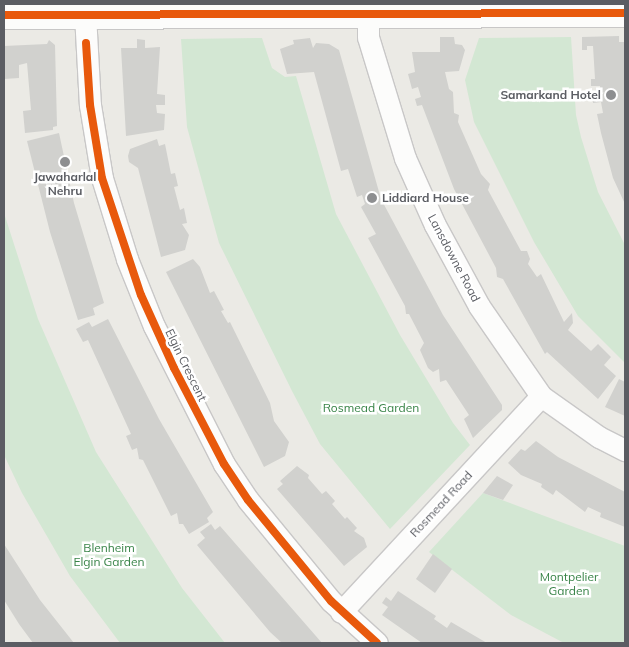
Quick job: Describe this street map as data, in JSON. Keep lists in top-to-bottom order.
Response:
{
  "streets": {
    "street": ["Lansdowne Road", "Elgin Crescent", "Rosmead Road"]
  },
  "crossings": [
    ["Lansdowne Road", "Rosmead Road"],
    ["Elgin Crescent", "Rosmead Road"]
  ],
  "parks": ["Rosmead Garden", "Blenheim Elgin Garden", "Montpelier Garden"],
  "places": ["Samarkand Hotel", "Jawaharlal Nehru", "Liddiard House"]
}
